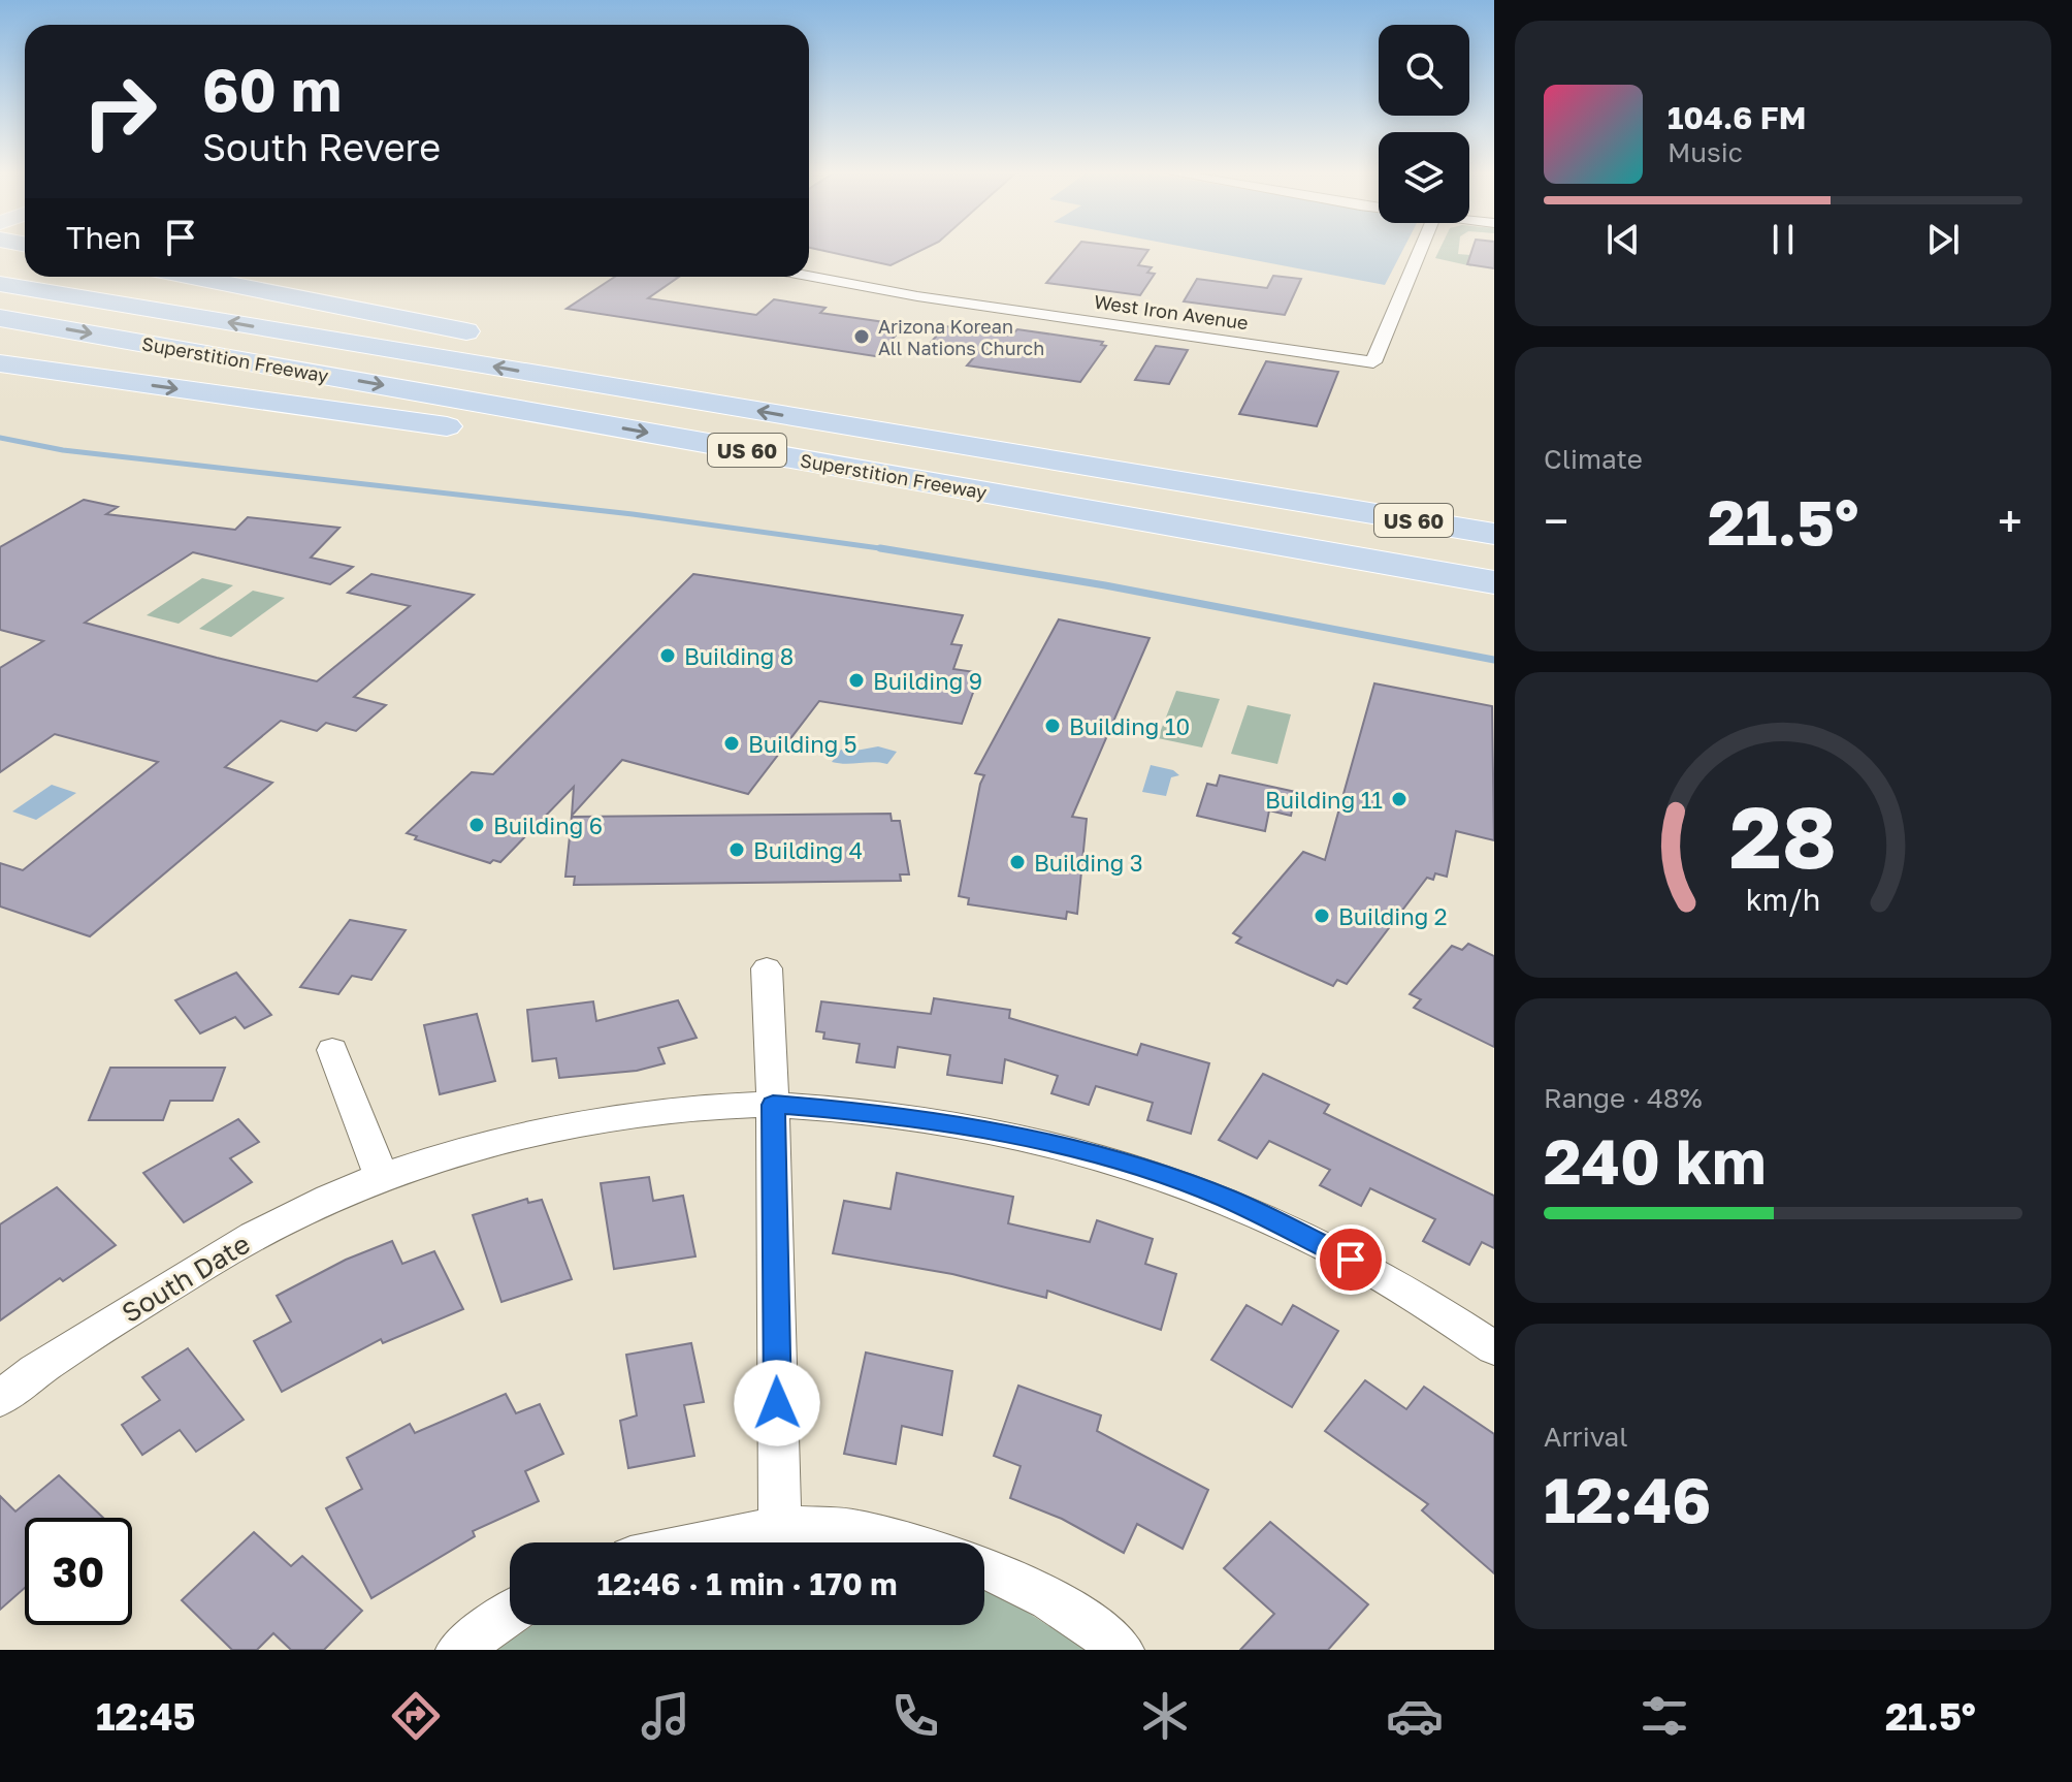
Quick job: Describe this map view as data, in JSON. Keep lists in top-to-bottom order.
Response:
{
  "streets": {
    "highway": ["Superstition Freeway", "US 60"],
    "street": ["West Iron Avenue", "South Date"]
  },
  "places": [
    "Arizona Korean All Nations Church",
    "Building 8",
    "Building 9",
    "Building 10",
    "Building 5",
    "Building 11",
    "Building 6",
    "Building 4",
    "Building 3",
    "Building 2"
  ],
  "page": {
    "turn": ["60 m", "South Revere"],
    "song": ["104.6 FM", "Music"],
    "then": "Then",
    "tile": [
      "Climate",
      ["Range · 48%", "240 km"],
      ["Arrival", "12:46"]
    ],
    "heat": ["−", "21.5°", "+"],
    "limit": "30",
    "trip": "12:46 · 1 min · 170 m",
    "tabs": ["12:45", "21.5°"],
    "gauge": ["28", "km/h"]
  }
}
